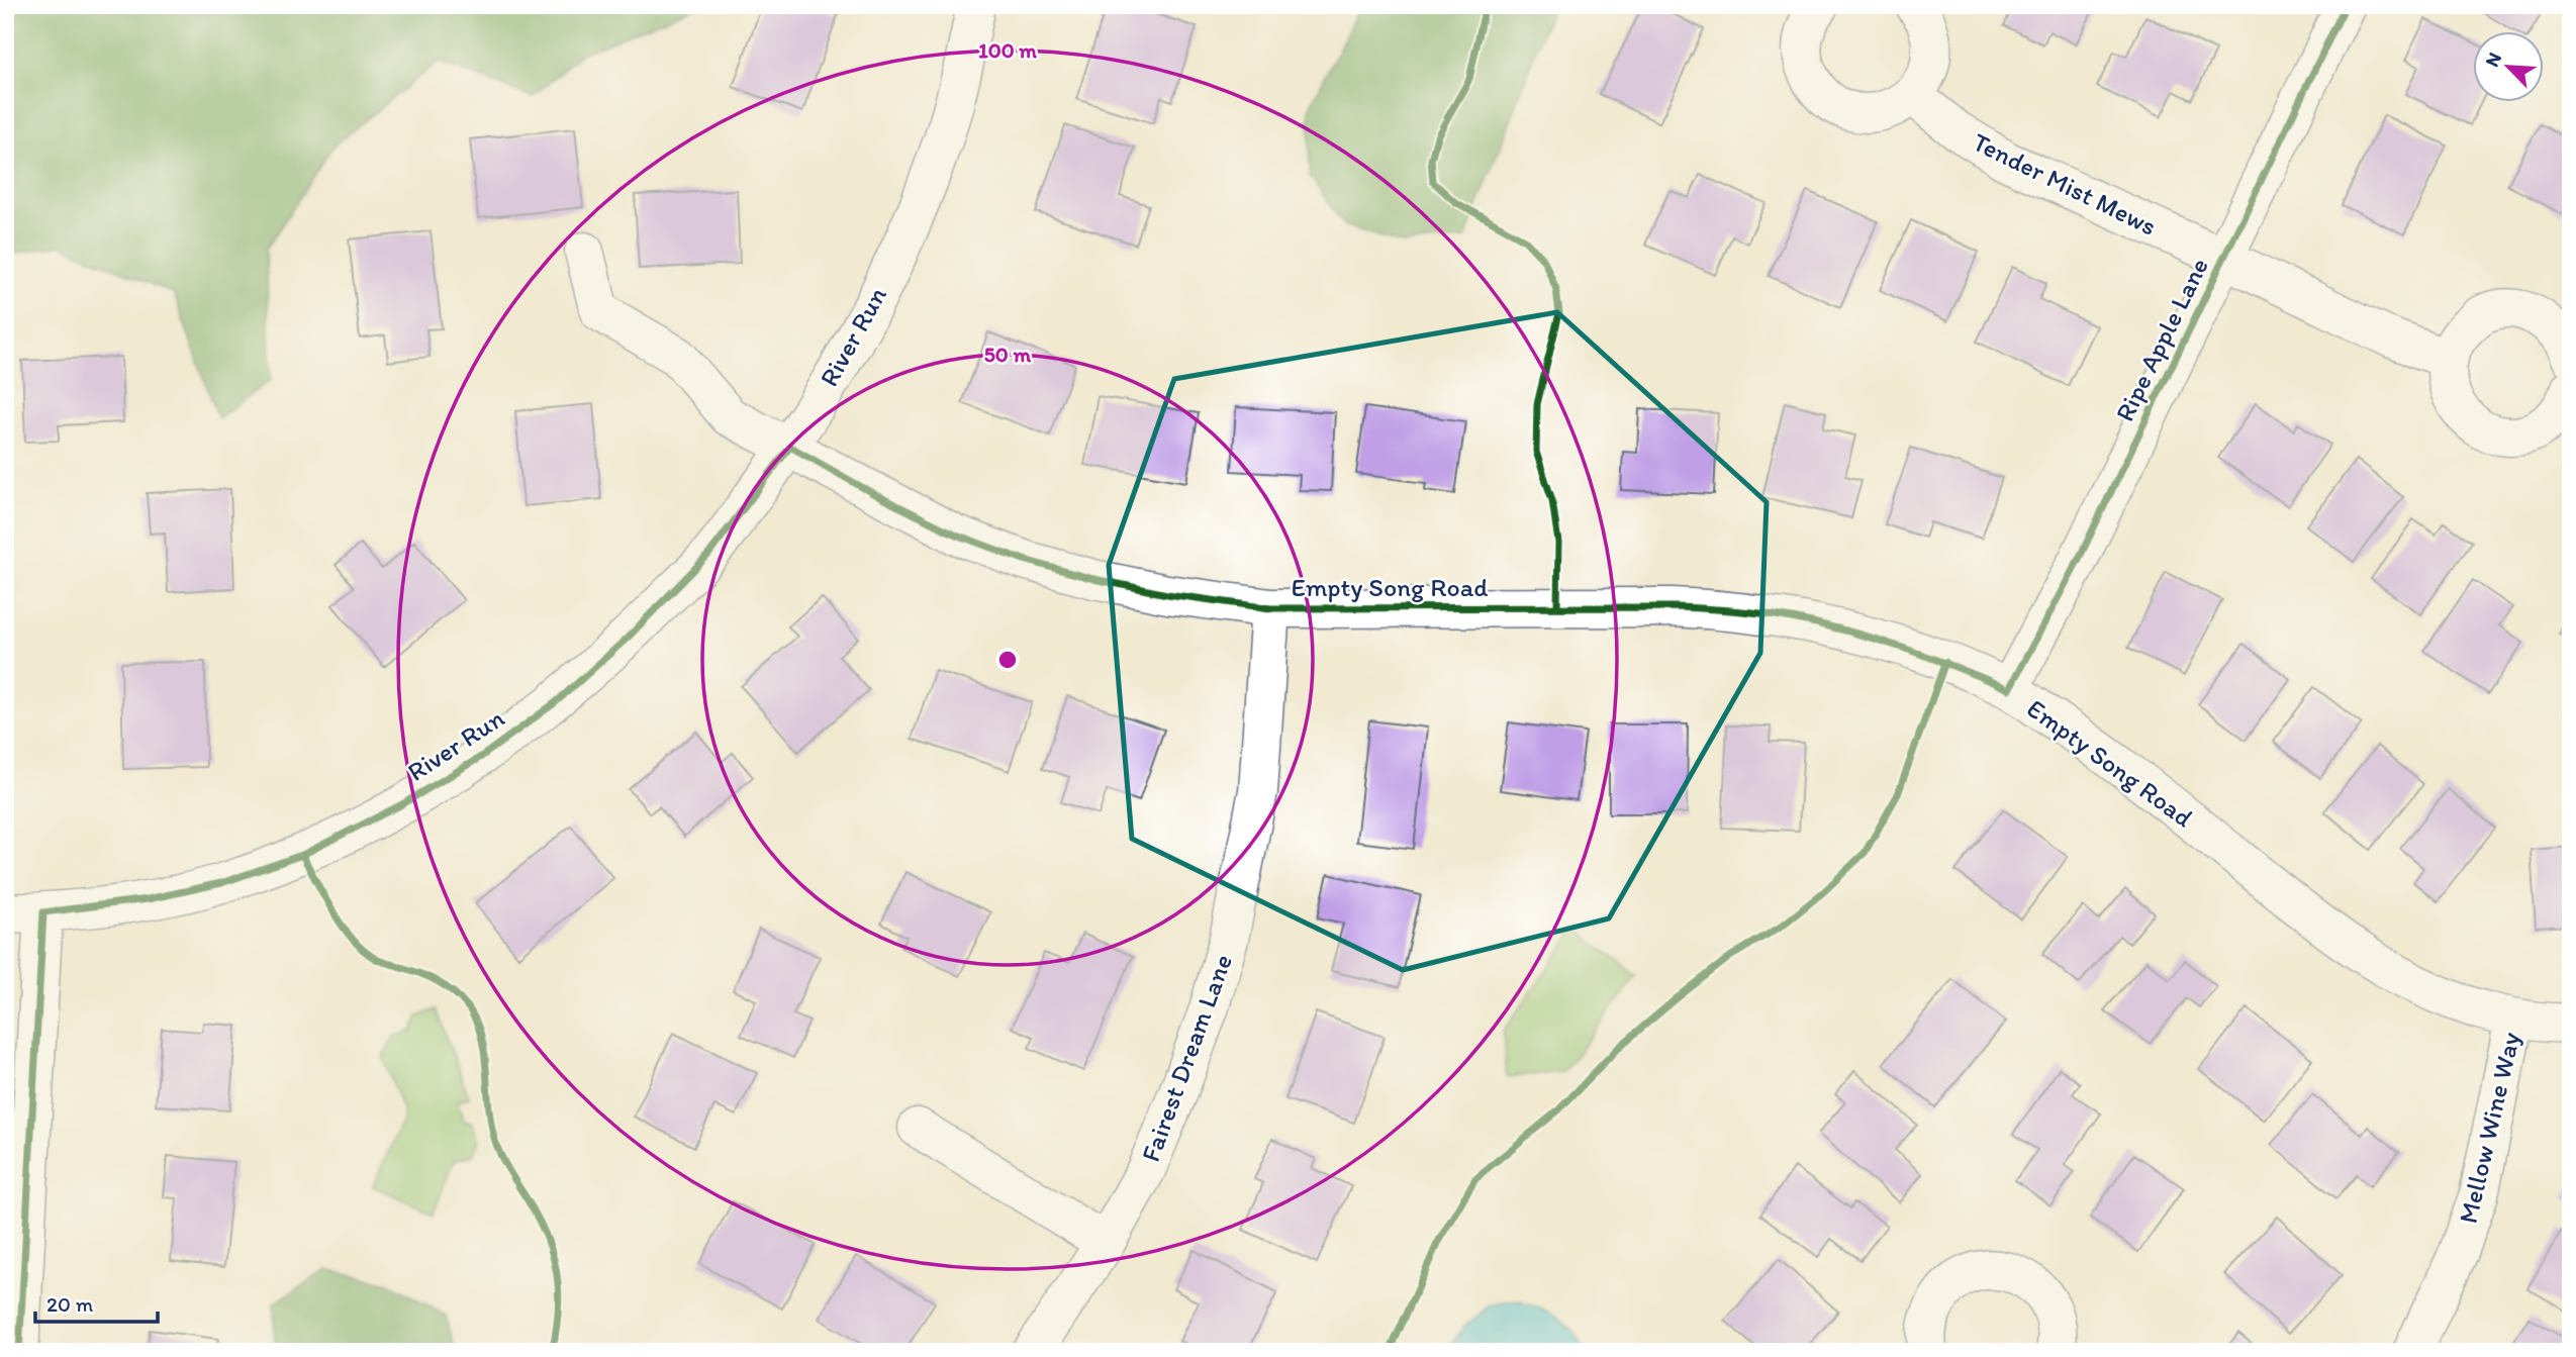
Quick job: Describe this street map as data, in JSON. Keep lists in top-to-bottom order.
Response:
{
  "streets": {
    "street": [
      "Tender Mist Mews",
      "River Run",
      "Ripe Apple Lane",
      "Empty Song Road",
      "Fairest Dream Lane",
      "Mellow Wine Way"
    ]
  },
  "crossings": [
    ["Tender Mist Mews", "Ripe Apple Lane"],
    ["River Run", "Empty Song Road"],
    ["Ripe Apple Lane", "Empty Song Road"],
    ["Empty Song Road", "Fairest Dream Lane"],
    ["Empty Song Road", "Mellow Wine Way"]
  ],
  "scale_bar": "20 m",
  "north": "top left",
  "rings": ["100 m", "50 m"]
}
